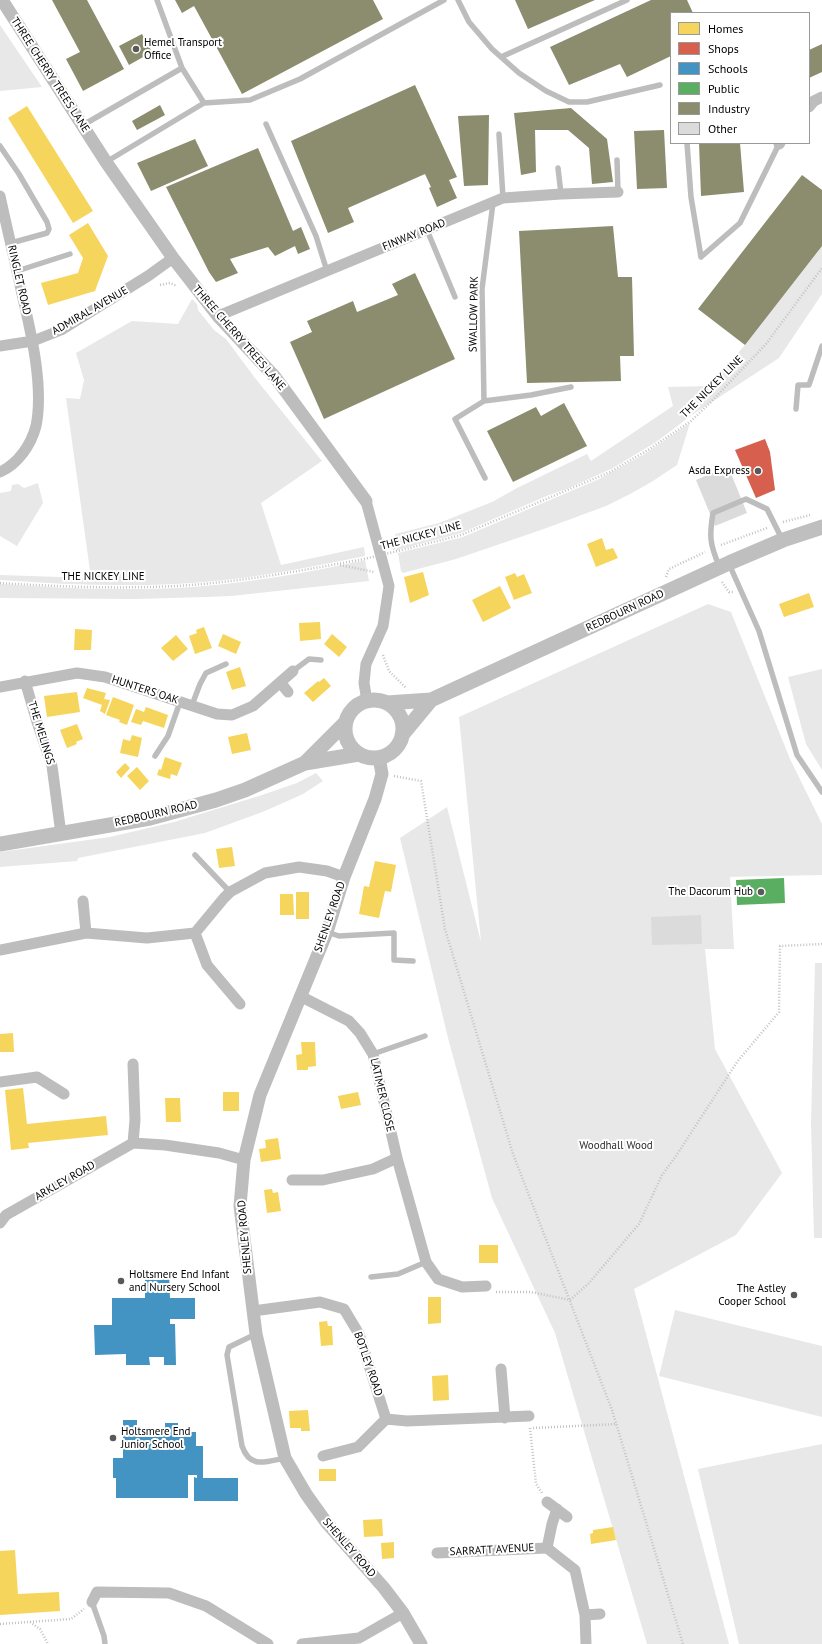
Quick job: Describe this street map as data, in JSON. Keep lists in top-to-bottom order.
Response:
{
  "streets": {
    "main road": ["REDBOURN ROAD"],
    "street": [
      "THREE CHERRY TREES LANE",
      "FINWAY ROAD",
      "RINGLET ROAD",
      "ADMIRAL AVENUE",
      "HUNTERS OAK",
      "THE MELINGS",
      "SHENLEY ROAD",
      "LATIMER CLOSE",
      "ARKLEY ROAD",
      "BOTLEY ROAD",
      "SARRATT AVENUE"
    ],
    "lane": ["SWALLOW PARK"],
    "path": ["THE NICKEY LINE"]
  },
  "crossings": [
    ["THREE CHERRY TREES LANE", "FINWAY ROAD"],
    ["THREE CHERRY TREES LANE", "ADMIRAL AVENUE"],
    ["THREE CHERRY TREES LANE", "REDBOURN ROAD"],
    ["THREE CHERRY TREES LANE", "SHENLEY ROAD"],
    ["FINWAY ROAD", "SWALLOW PARK"],
    ["RINGLET ROAD", "ADMIRAL AVENUE"],
    ["REDBOURN ROAD", "THE MELINGS"],
    ["REDBOURN ROAD", "SHENLEY ROAD"],
    ["HUNTERS OAK", "THE MELINGS"],
    ["SHENLEY ROAD", "LATIMER CLOSE"],
    ["SHENLEY ROAD", "BOTLEY ROAD"]
  ],
  "parks": ["Woodhall Wood"],
  "places": [
    "Hemel Transport Office",
    "Asda Express",
    "The Dacorum Hub",
    "Holtsmere End Infant and Nursery School",
    "The Astley Cooper School",
    "Holtsmere End Junior School"
  ],
  "legend": [
    "Homes",
    "Shops",
    "Schools",
    "Public",
    "Industry",
    "Other"
  ]
}
